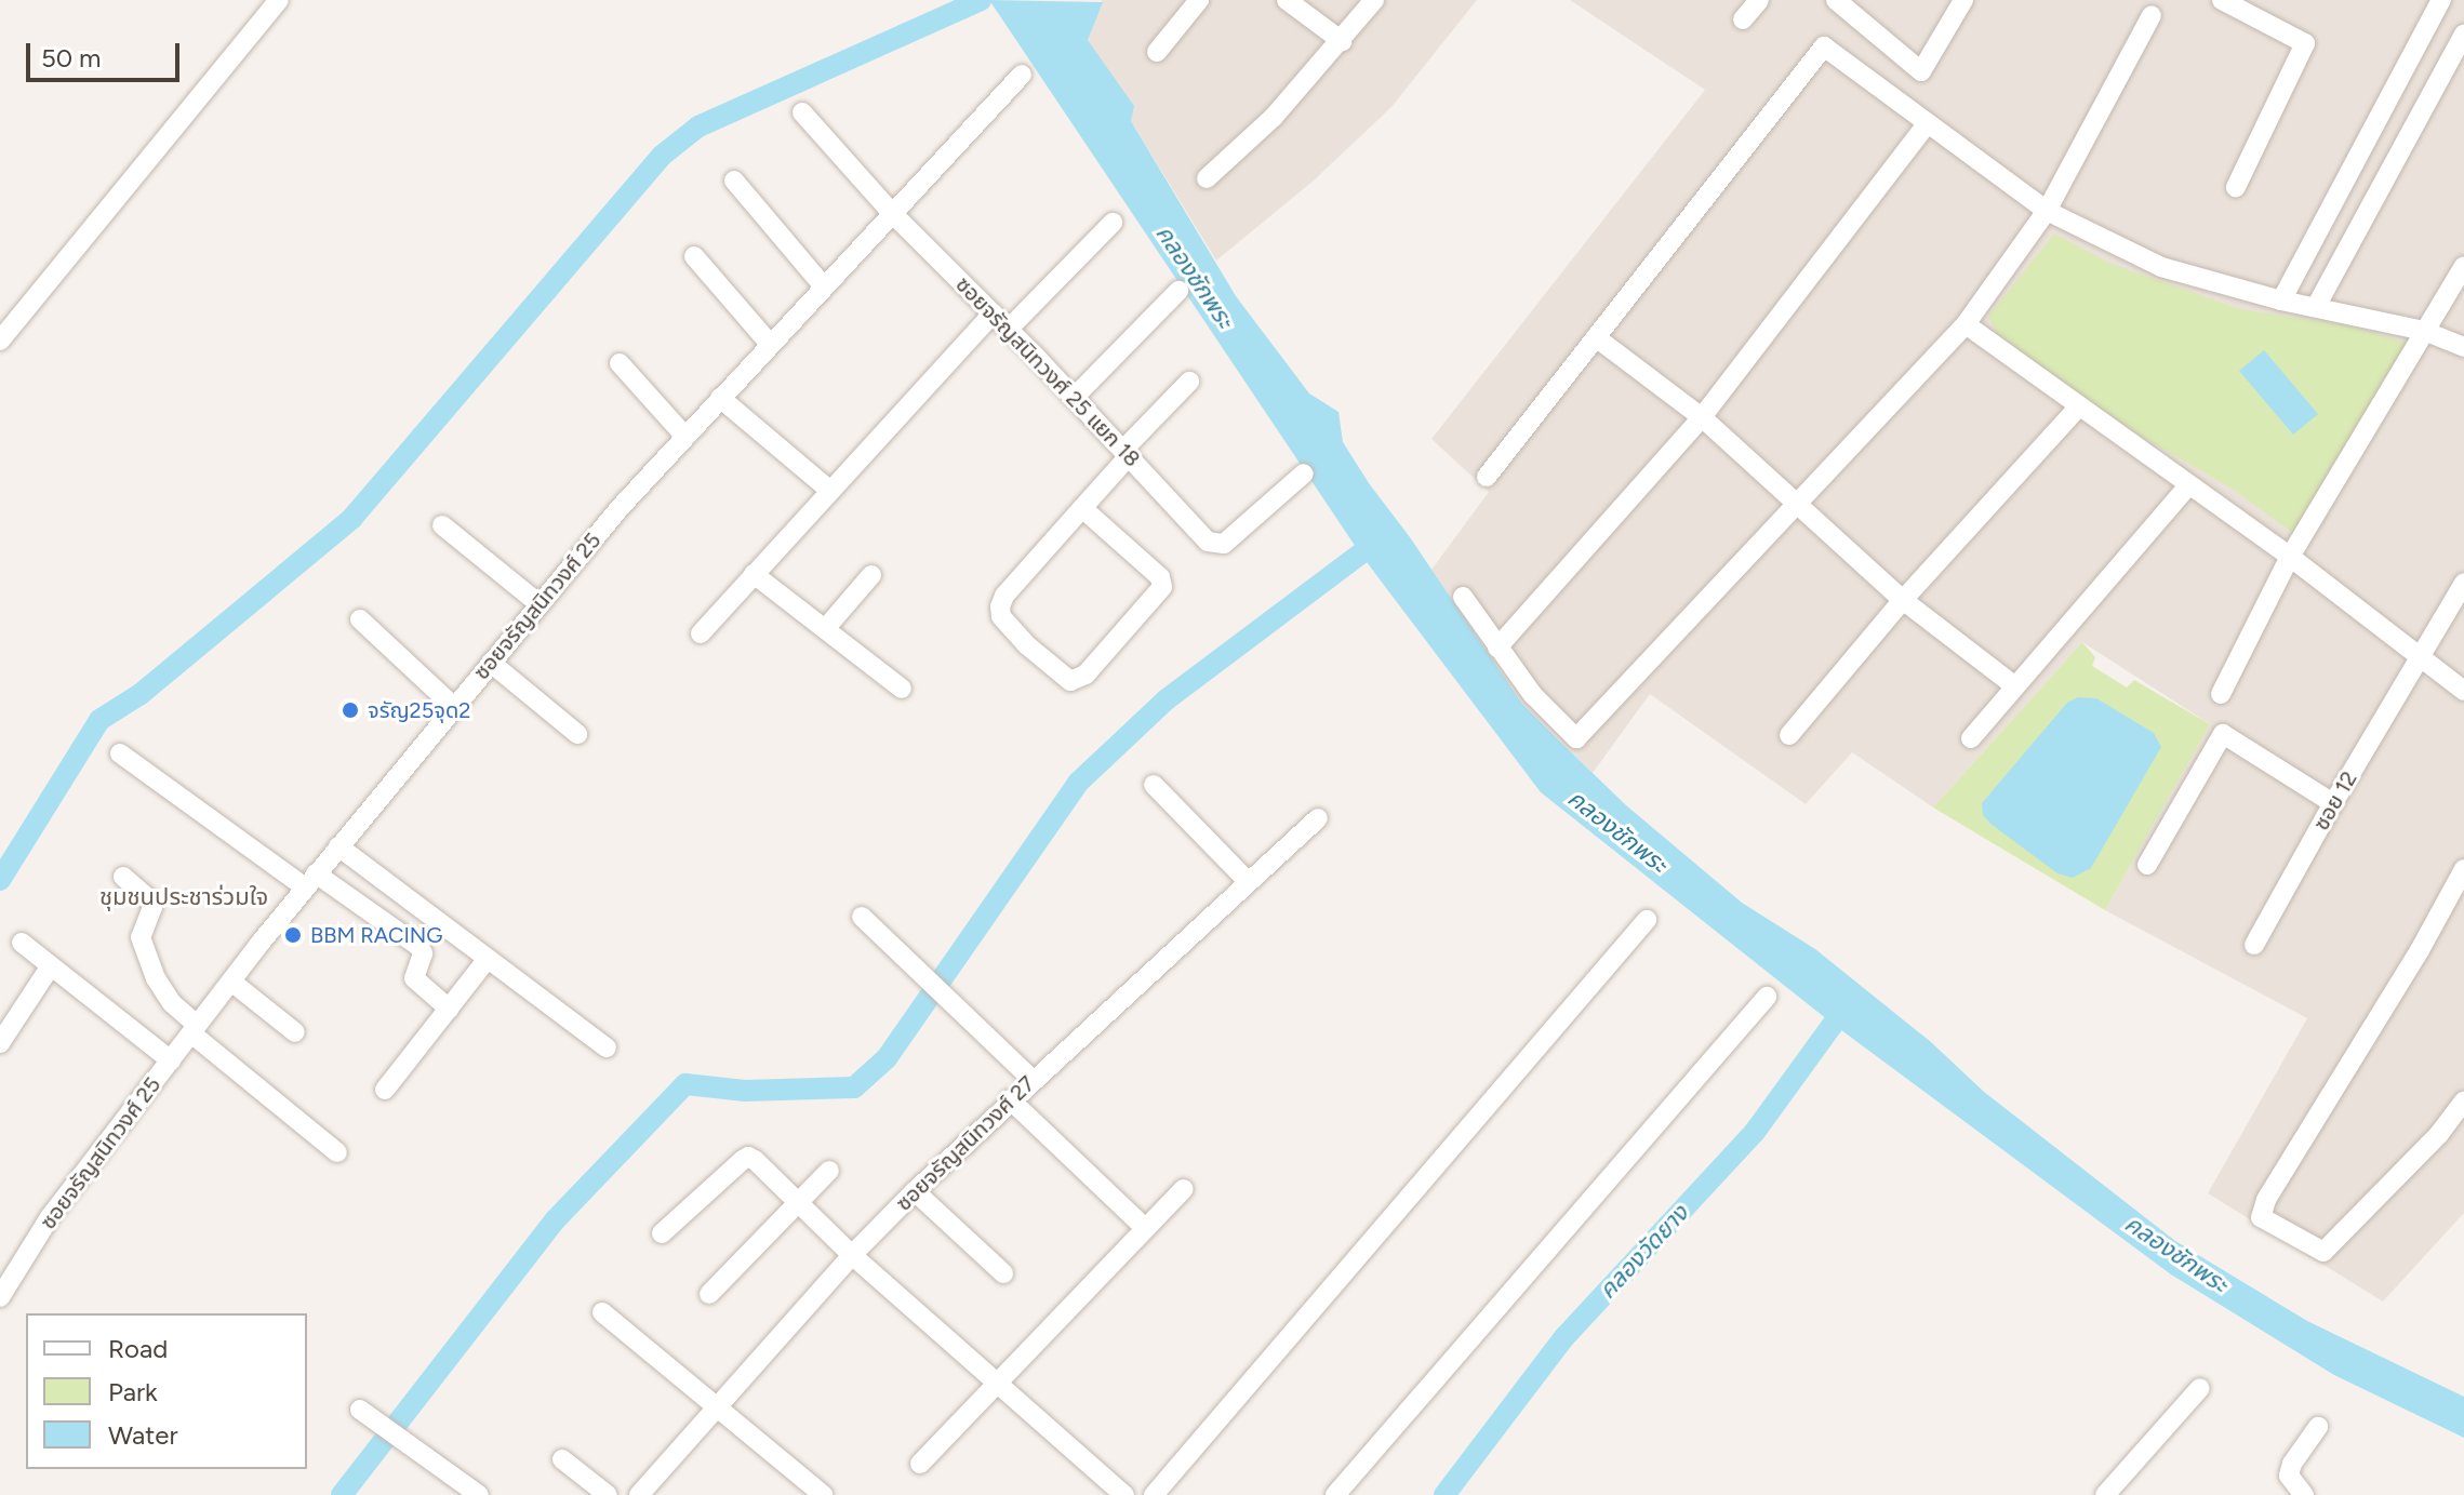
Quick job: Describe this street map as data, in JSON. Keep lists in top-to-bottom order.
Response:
{
  "streets": {
    "street": [
      "ซอยจรัญสนิทวงศ์ 25 แยก 18",
      "ซอยจรัญสนิทวงศ์ 25",
      "ซอย 12",
      "ซอยจรัญสนิทวงศ์ 27"
    ]
  },
  "crossings": [
    ["ซอยจรัญสนิทวงศ์ 25 แยก 18", "ซอยจรัญสนิทวงศ์ 25"]
  ],
  "districts": ["ชุมชนประชาร่วมใจ"],
  "water": ["คลองชักพระ", "คลองวัดยาง"],
  "places": ["จรัญ25จุด2", "BBM RACING"],
  "legend": ["Road", "Park", "Water"],
  "scale_bar": "50 m"
}
